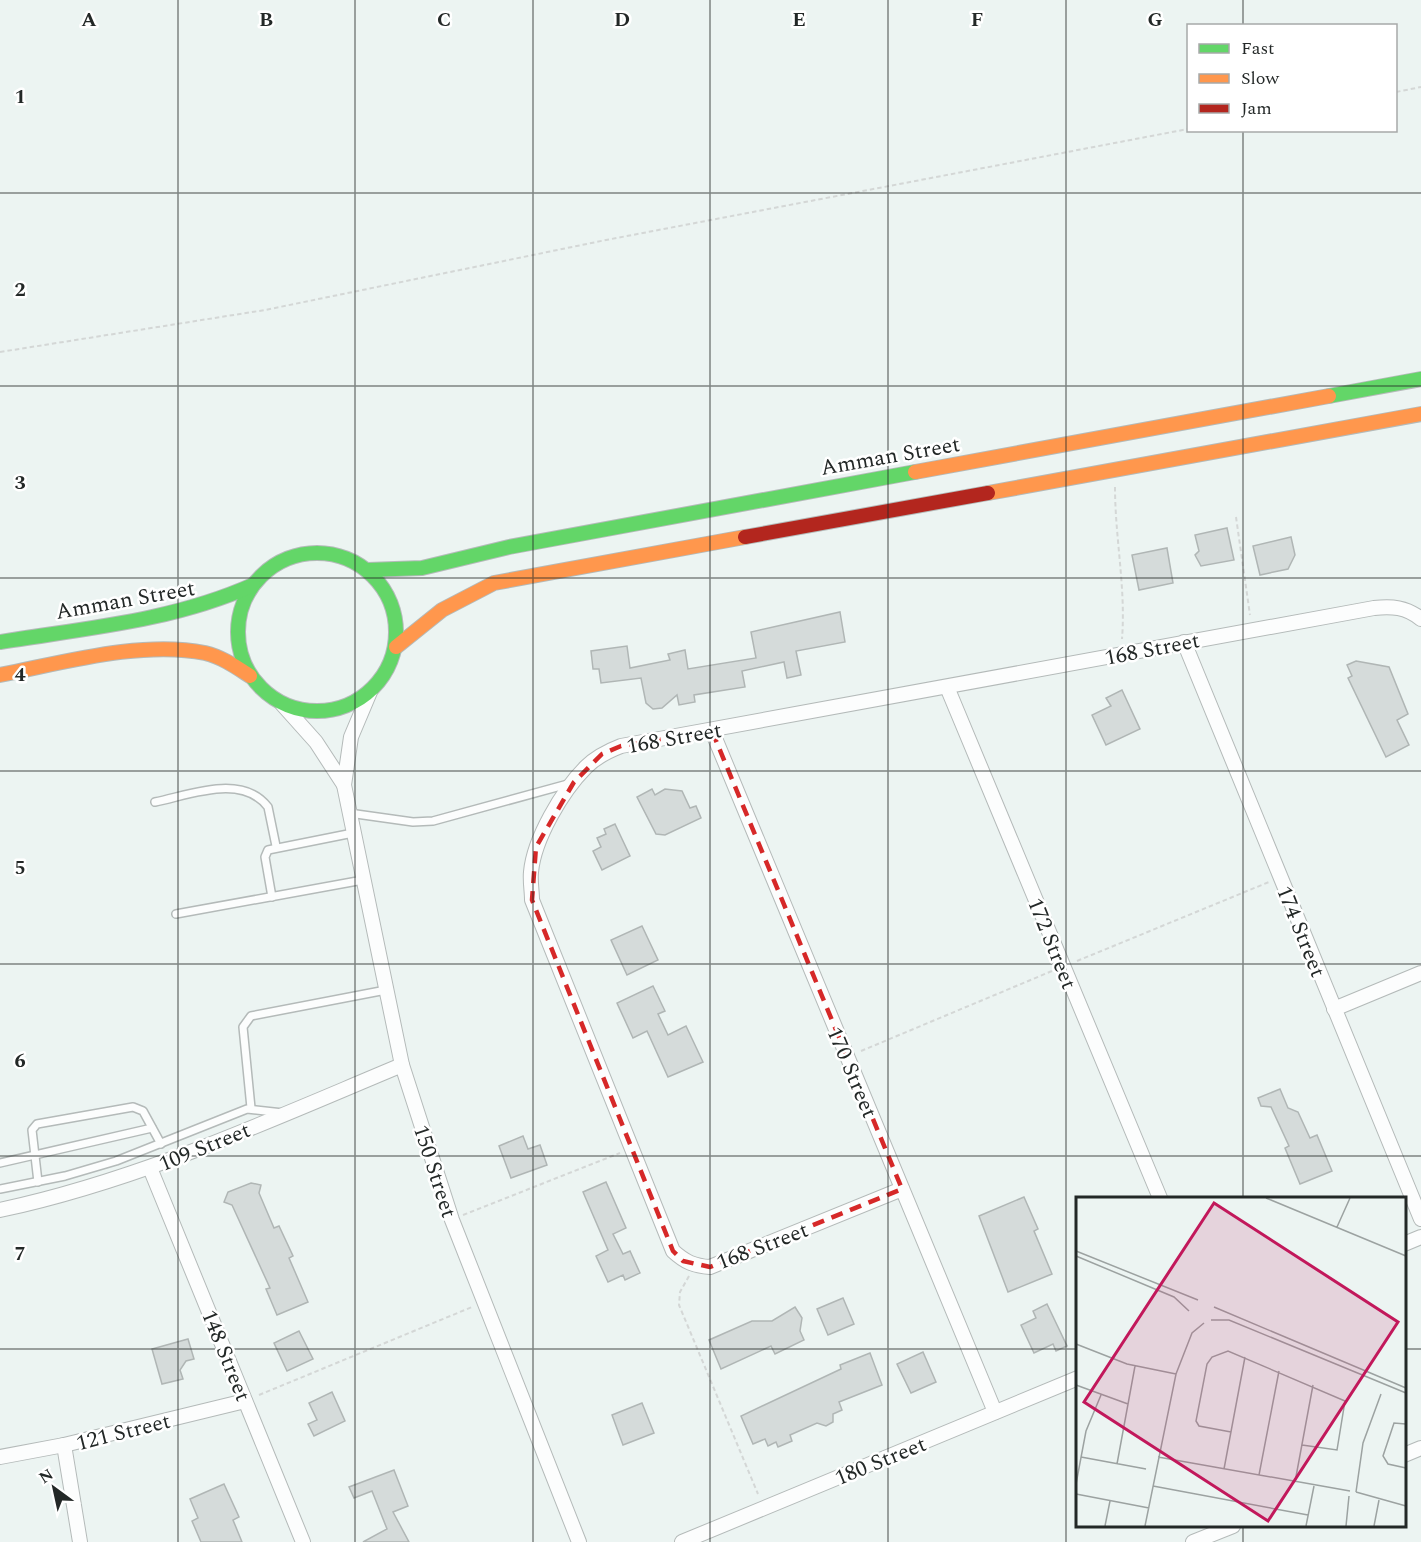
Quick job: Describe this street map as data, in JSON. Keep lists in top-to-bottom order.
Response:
{
  "streets": {
    "main road": ["Amman Street"],
    "street": [
      "168 Street",
      "174 Street",
      "172 Street",
      "170 Street",
      "109 Street",
      "150 Street",
      "148 Street",
      "121 Street",
      "180 Street"
    ]
  },
  "crossings": [
    ["Amman Street", "150 Street"],
    ["168 Street", "174 Street"],
    ["168 Street", "172 Street"],
    ["168 Street", "170 Street"],
    ["170 Street", "180 Street"],
    ["109 Street", "150 Street"],
    ["109 Street", "148 Street"],
    ["148 Street", "121 Street"]
  ],
  "legend": ["Fast", "Slow", "Jam"],
  "north": "top left",
  "grid": {
    "columns": [
      "A",
      "B",
      "C",
      "D",
      "E",
      "F",
      "G"
    ],
    "rows": [
      "1",
      "2",
      "3",
      "4",
      "5",
      "6",
      "7"
    ]
  }
}
